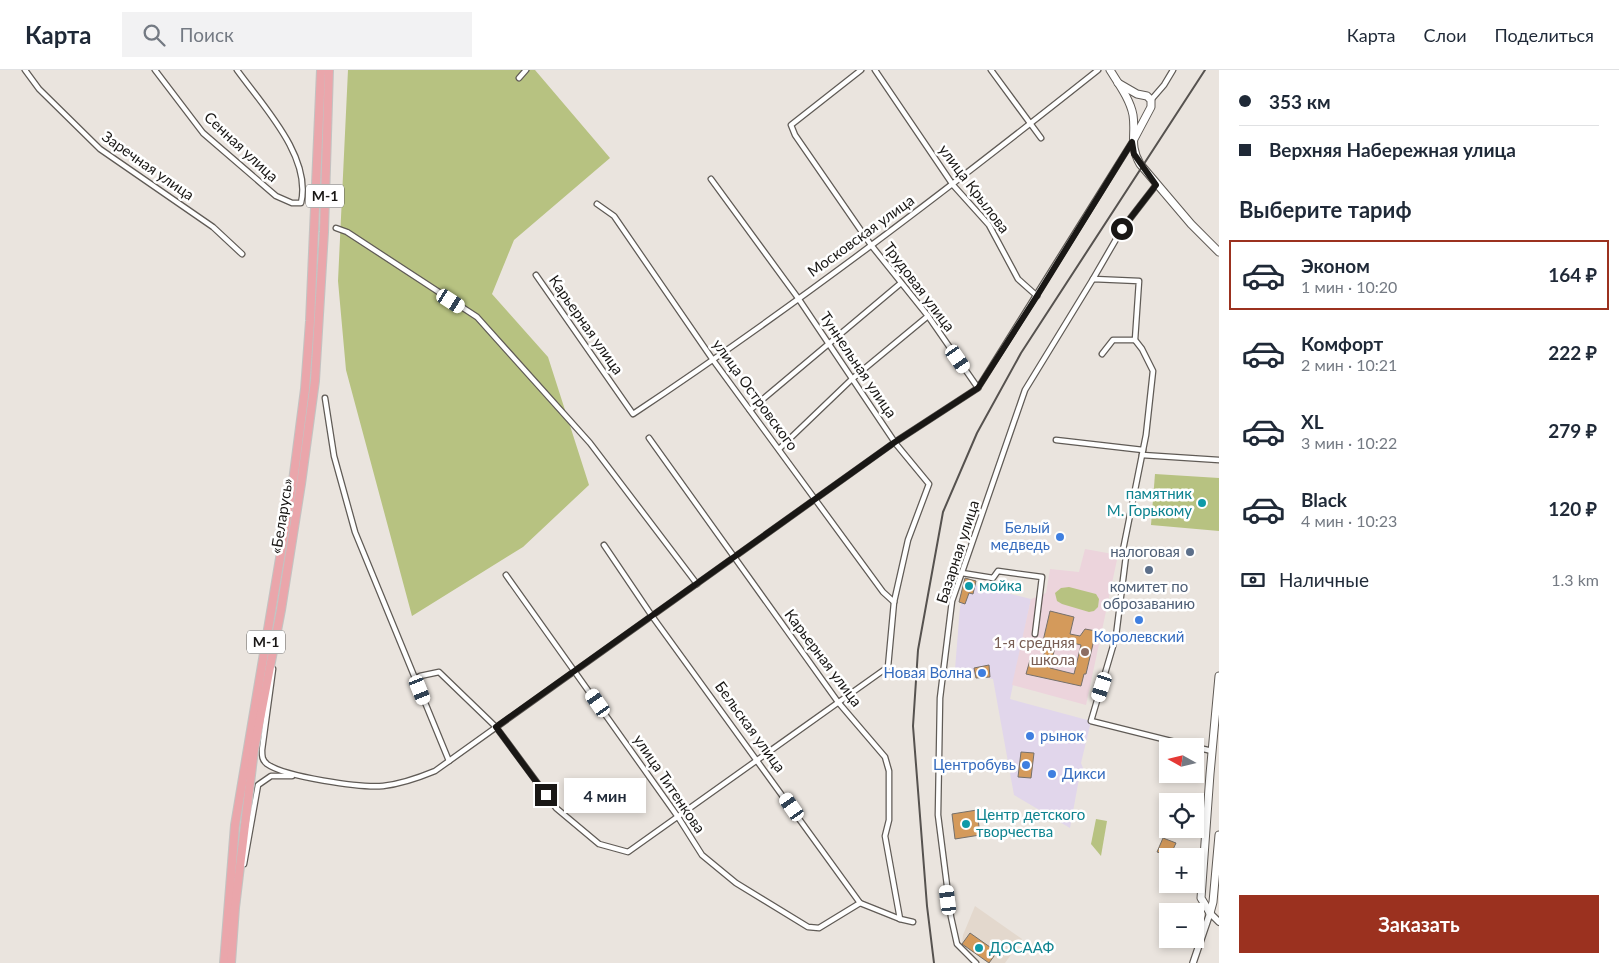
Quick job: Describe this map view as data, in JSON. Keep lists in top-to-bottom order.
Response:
{
  "streets": {
    "highway": ["М-1", "«Беларусь»"],
    "street": [
      "Сенная улица",
      "Заречная улица",
      "улица Крылова",
      "Московская улица",
      "Трудовая улица",
      "Карьерная улица",
      "Туннельная улица",
      "улица Островского",
      "Базарная улица",
      "Бельская улица",
      "улица Титенкова"
    ]
  },
  "crossings": [
    ["улица Крылова", "Московская улица"],
    ["Московская улица", "Трудовая улица"],
    ["Московская улица", "Карьерная улица"],
    ["Московская улица", "Туннельная улица"],
    ["Московская улица", "улица Островского"],
    ["Карьерная улица", "Туннельная улица"],
    ["Туннельная улица", "улица Островского"],
    ["Бельская улица", "улица Титенкова"]
  ],
  "places": [
    "памятник М. Горькому",
    "Белый медведь",
    "налоговая",
    "комитет по оброзаванию",
    "мойка",
    "Королевский",
    "1-я средняя школа",
    "Новая Волна",
    "рынок",
    "Центробувь",
    "Дикси",
    "Центр детского творчества",
    "ДОСААФ"
  ],
  "north": "left",
  "page": {
    "header": "Карта",
    "search": "Поиск",
    "nav": ["Карта", "Слои", "Поделиться"],
    "banner": ["353 км", "Верхняя Набережная улица"],
    "heading": "Выберите тариф",
    "list": [
      {
        "name": "Эконом",
        "note": "1 мин · 10:20",
        "value": "164 ₽"
      },
      {
        "name": "Комфорт",
        "note": "2 мин · 10:21",
        "value": "222 ₽"
      },
      {
        "name": "XL",
        "note": "3 мин · 10:22",
        "value": "279 ₽"
      },
      {
        "name": "Black",
        "note": "4 мин · 10:23",
        "value": "120 ₽"
      }
    ],
    "pay": ["Наличные", "1.3 km"],
    "map_buttons": ["+", "−"],
    "bubble": "4 мин",
    "buttons": "Заказать"
  }
}
